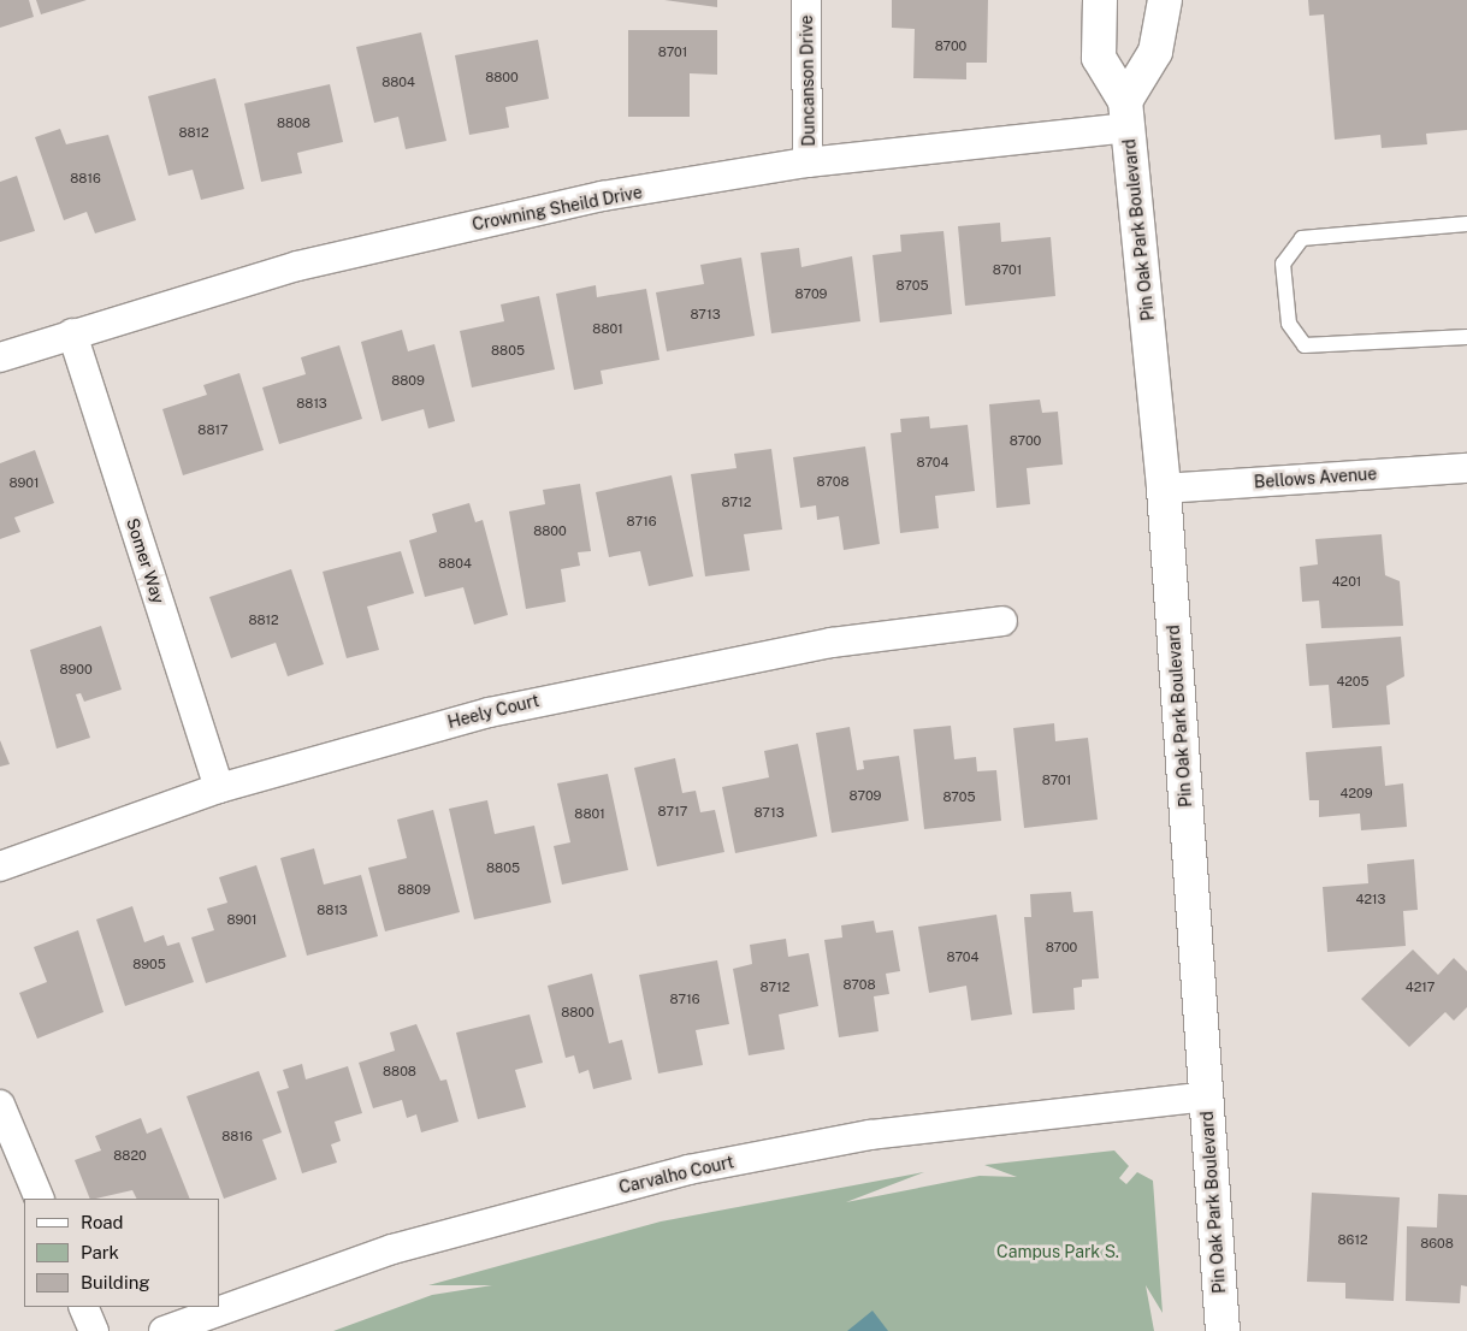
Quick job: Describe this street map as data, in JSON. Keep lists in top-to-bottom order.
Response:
{
  "streets": {
    "street": [
      "Duncanson Drive",
      "Crowning Sheild Drive",
      "Pin Oak Park Boulevard",
      "Bellows Avenue",
      "Somer Way",
      "Heely Court",
      "Carvalho Court"
    ]
  },
  "crossings": [
    ["Duncanson Drive", "Crowning Sheild Drive"],
    ["Crowning Sheild Drive", "Pin Oak Park Boulevard"],
    ["Crowning Sheild Drive", "Somer Way"],
    ["Pin Oak Park Boulevard", "Bellows Avenue"],
    ["Pin Oak Park Boulevard", "Carvalho Court"],
    ["Somer Way", "Heely Court"]
  ],
  "parks": ["Campus Park S."],
  "house_numbers": [
    "8700",
    "8701",
    "8800",
    "8804",
    "8808",
    "8812",
    "8816",
    "8701",
    "8705",
    "8709",
    "8713",
    "8801",
    "8805",
    "8809",
    "8813",
    "8817",
    "8700",
    "8704",
    "8708",
    "8901",
    "8712",
    "8716",
    "8800",
    "8804",
    "4201",
    "8812",
    "8900",
    "4205",
    "8701",
    "4209",
    "8709",
    "8705",
    "8717",
    "8713",
    "8801",
    "8805",
    "8809",
    "4213",
    "8813",
    "8901",
    "8700",
    "8704",
    "8905",
    "8708",
    "8712",
    "4217",
    "8716",
    "8800",
    "8808",
    "8816",
    "8820",
    "8612",
    "8608"
  ],
  "legend": ["Road", "Park", "Building"]
}
